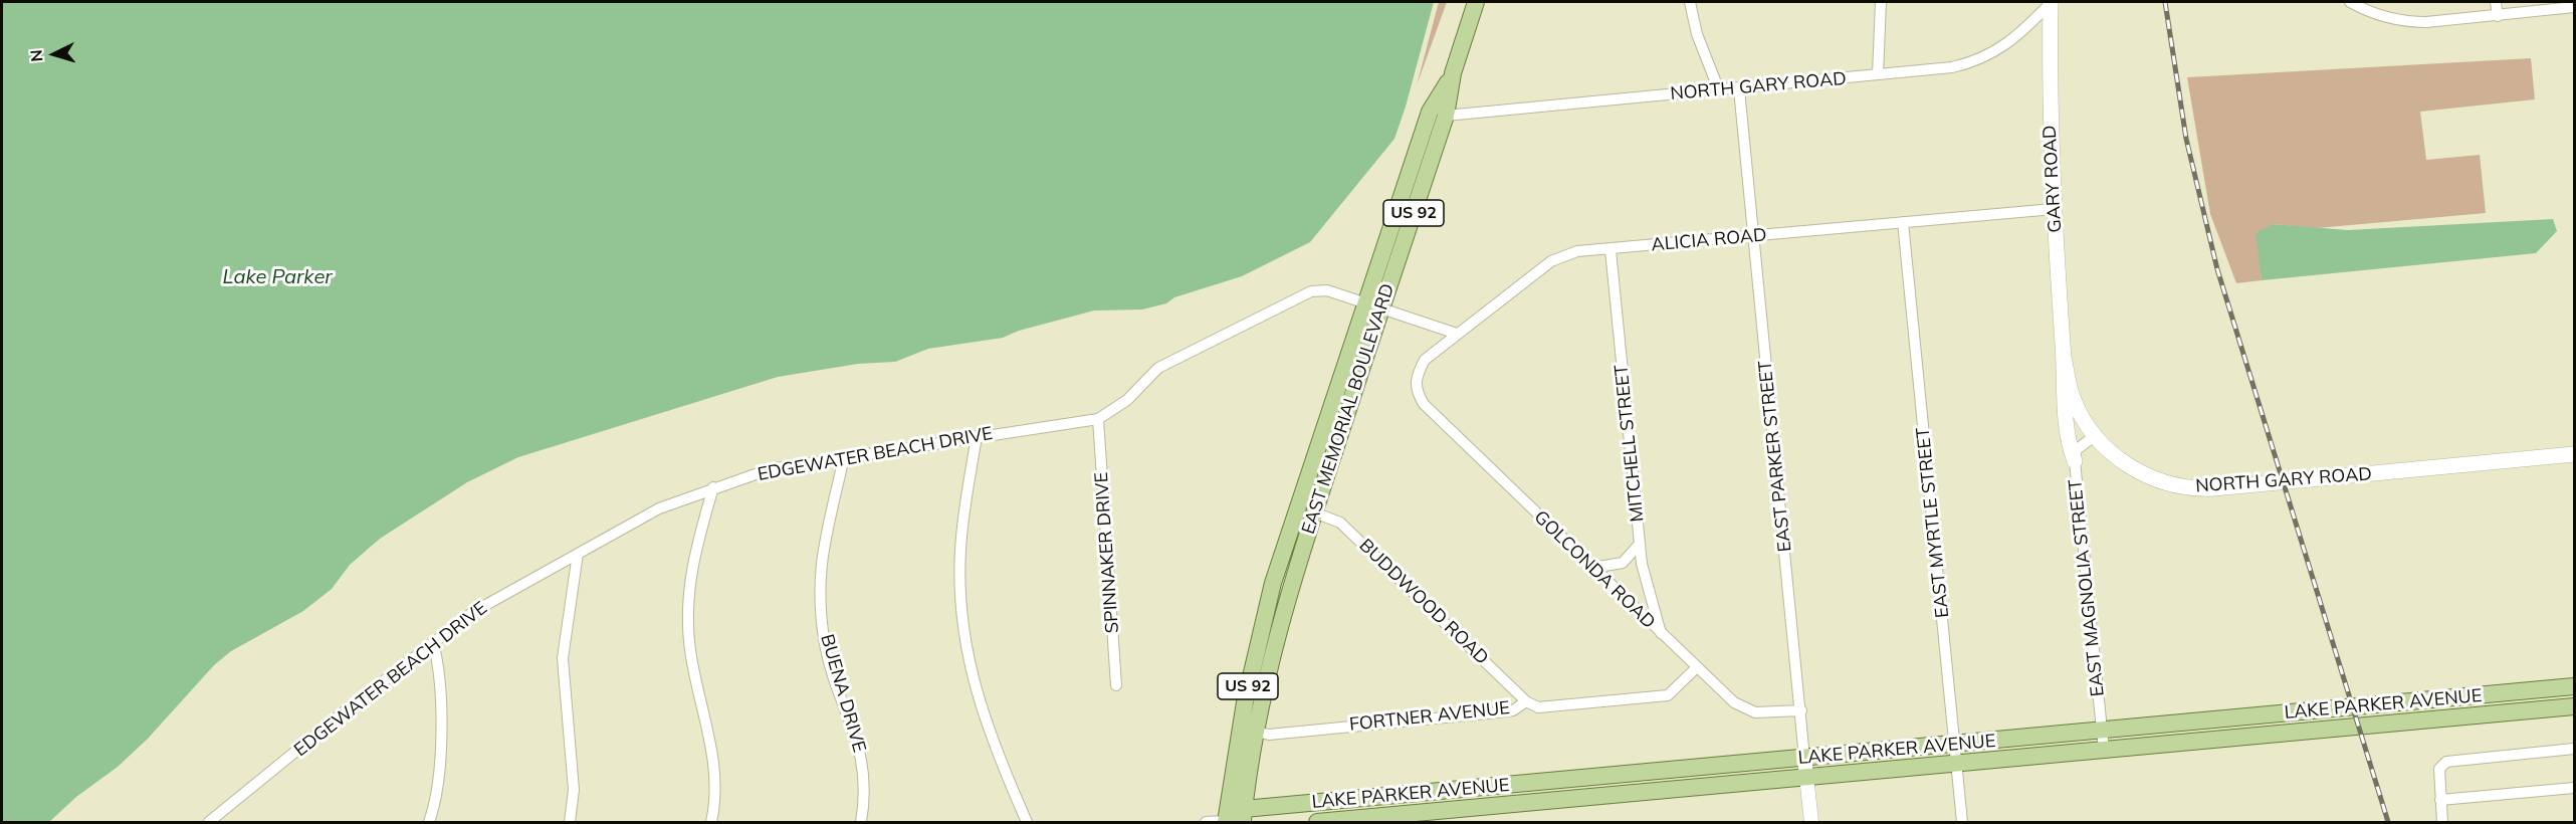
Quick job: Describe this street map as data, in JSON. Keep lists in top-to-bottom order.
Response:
{
  "streets": {
    "main road": [
      "NORTH GARY ROAD",
      "GARY ROAD",
      "US 92",
      "EAST MEMORIAL BOULEVARD",
      "LAKE PARKER AVENUE"
    ],
    "street": [
      "ALICIA ROAD",
      "MITCHELL STREET",
      "EDGEWATER BEACH DRIVE",
      "EAST PARKER STREET",
      "EAST MYRTLE STREET",
      "SPINNAKER DRIVE",
      "GOLCONDA ROAD",
      "EAST MAGNOLIA STREET",
      "BUDDWOOD ROAD",
      "BUENA DRIVE",
      "FORTNER AVENUE"
    ]
  },
  "crossings": [
    ["NORTH GARY ROAD", "GARY ROAD"],
    ["NORTH GARY ROAD", "EAST MEMORIAL BOULEVARD"],
    ["NORTH GARY ROAD", "EAST PARKER STREET"],
    ["NORTH GARY ROAD", "EAST MAGNOLIA STREET"],
    ["GARY ROAD", "ALICIA ROAD"],
    ["ALICIA ROAD", "MITCHELL STREET"],
    ["ALICIA ROAD", "EDGEWATER BEACH DRIVE"],
    ["ALICIA ROAD", "EAST PARKER STREET"],
    ["ALICIA ROAD", "EAST MYRTLE STREET"],
    ["ALICIA ROAD", "GOLCONDA ROAD"],
    ["EAST MEMORIAL BOULEVARD", "EDGEWATER BEACH DRIVE"],
    ["EAST MEMORIAL BOULEVARD", "BUDDWOOD ROAD"],
    ["EAST MEMORIAL BOULEVARD", "LAKE PARKER AVENUE"],
    ["EAST MEMORIAL BOULEVARD", "FORTNER AVENUE"],
    ["MITCHELL STREET", "GOLCONDA ROAD"],
    ["EDGEWATER BEACH DRIVE", "SPINNAKER DRIVE"],
    ["EDGEWATER BEACH DRIVE", "BUENA DRIVE"],
    ["EAST PARKER STREET", "GOLCONDA ROAD"],
    ["EAST PARKER STREET", "LAKE PARKER AVENUE"],
    ["EAST MYRTLE STREET", "LAKE PARKER AVENUE"],
    ["GOLCONDA ROAD", "FORTNER AVENUE"],
    ["EAST MAGNOLIA STREET", "LAKE PARKER AVENUE"],
    ["BUDDWOOD ROAD", "FORTNER AVENUE"]
  ],
  "water": ["Lake Parker"],
  "north": "left"
}
